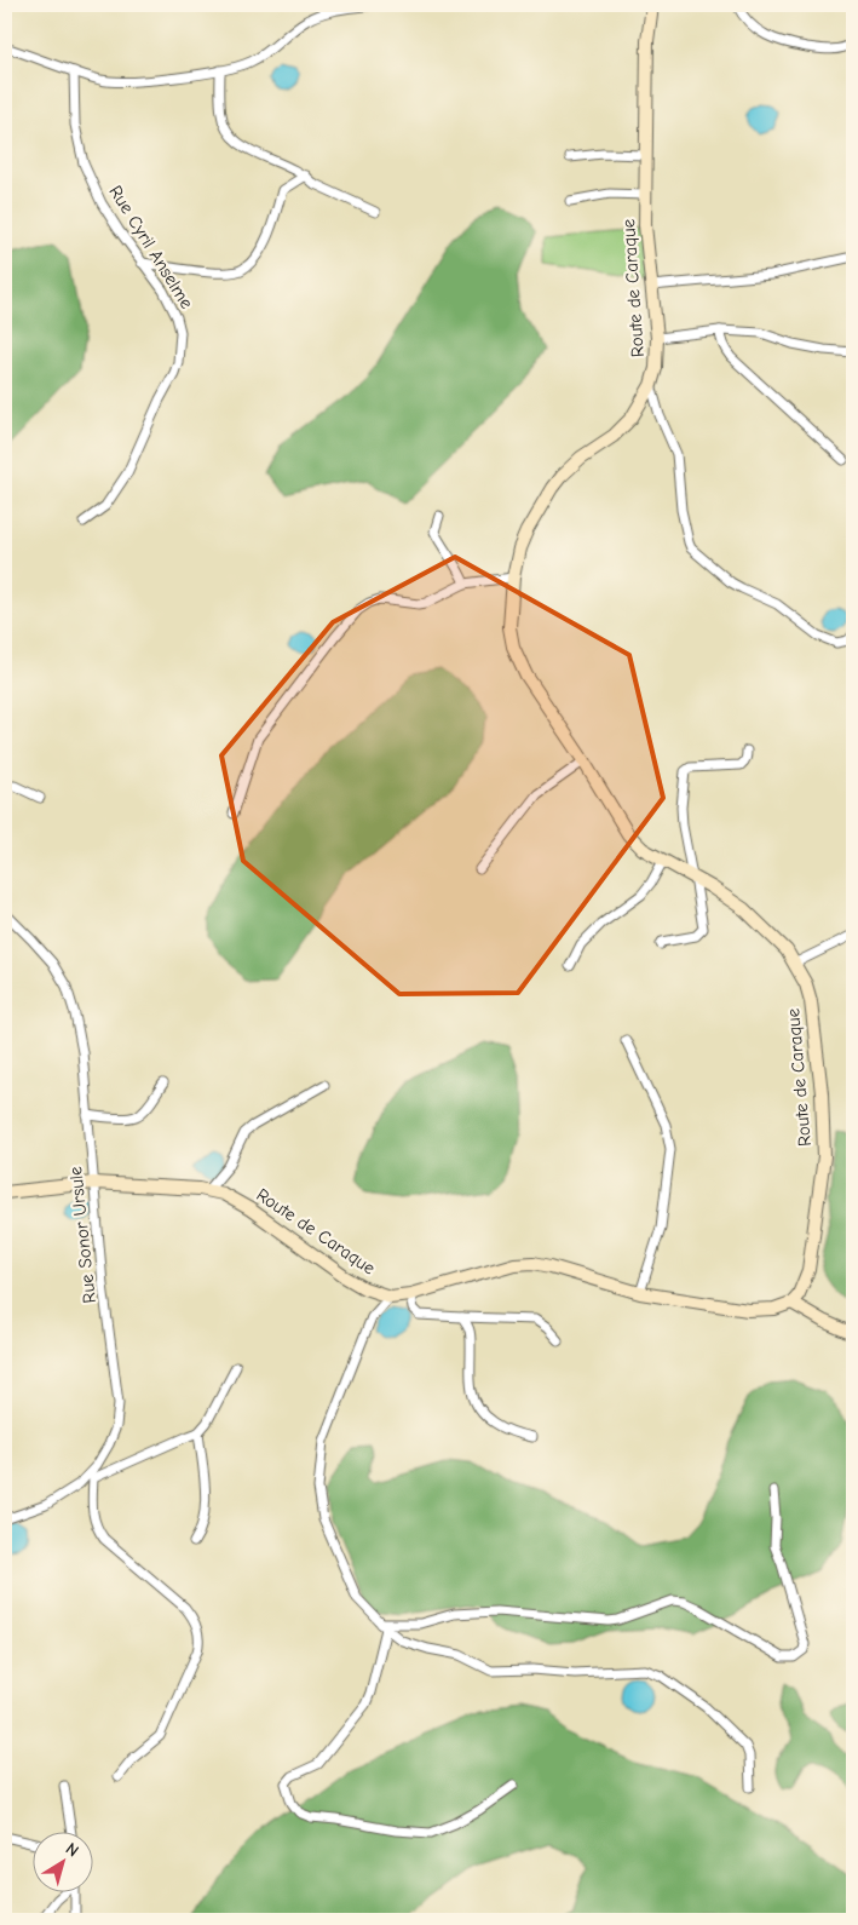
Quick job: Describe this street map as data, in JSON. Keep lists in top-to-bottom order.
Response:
{
  "streets": {
    "street": ["Rue Cyril Anselme", "Route de Caraque", "Rue Sonor Ursule"]
  },
  "crossings": [
    ["Route de Caraque", "Rue Sonor Ursule"]
  ],
  "north": "top right"
}
